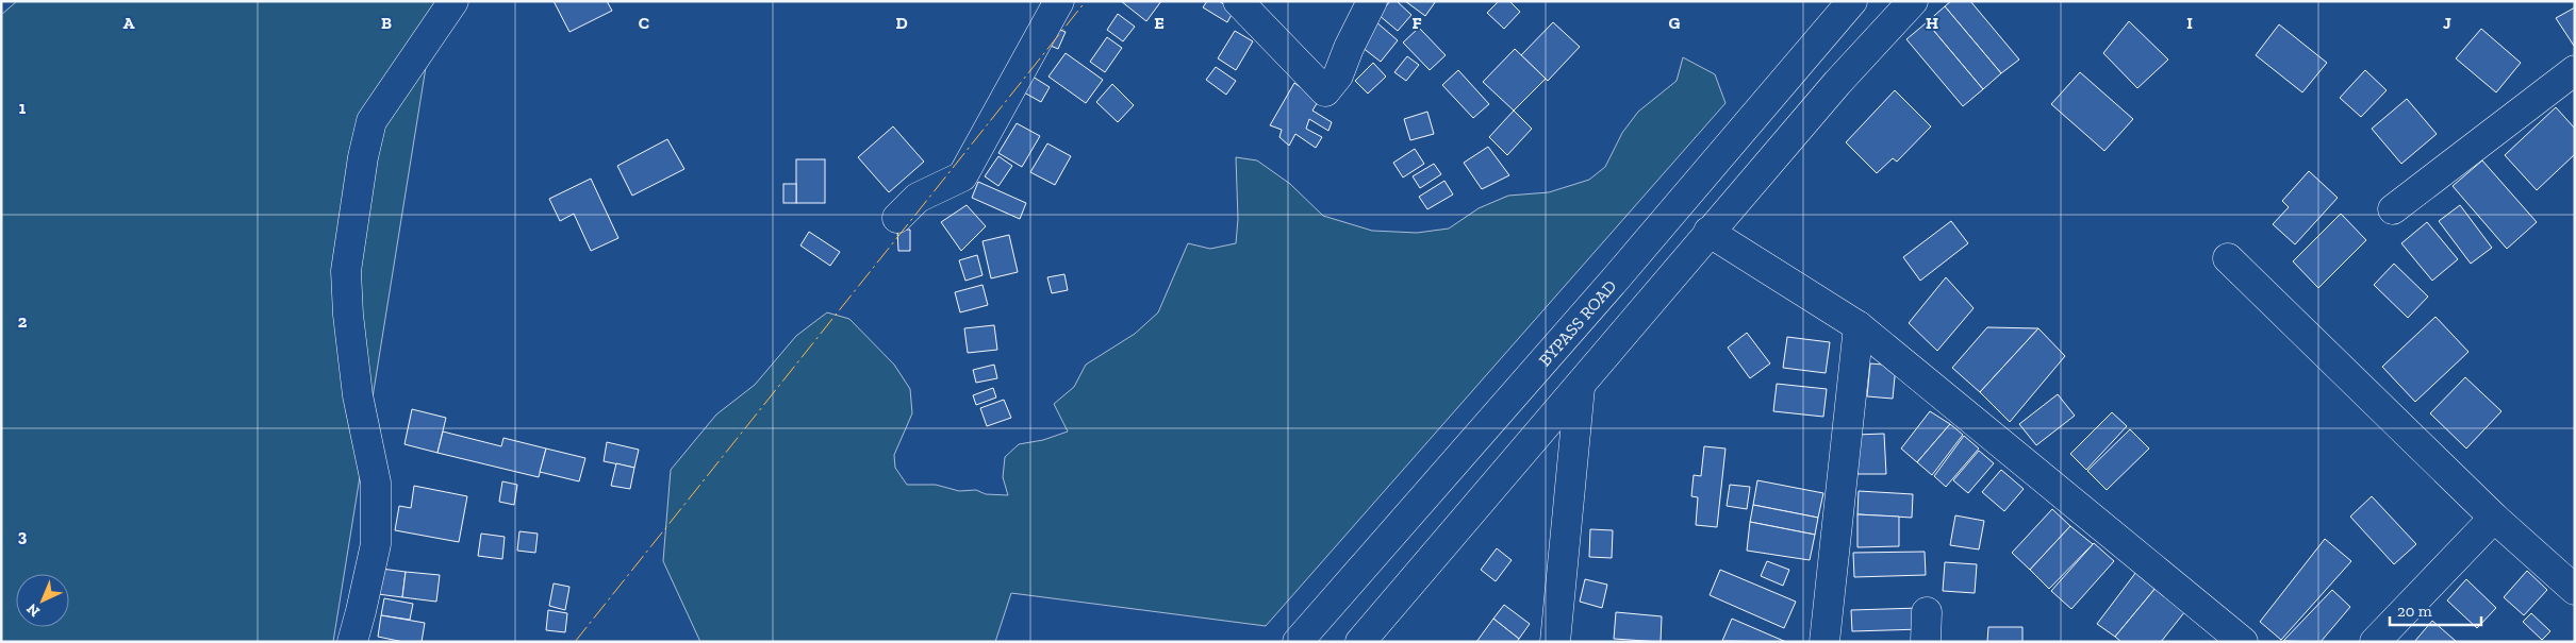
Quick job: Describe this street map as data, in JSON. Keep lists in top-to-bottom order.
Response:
{
  "streets": {
    "main road": ["BYPASS ROAD"]
  },
  "scale_bar": "20 m",
  "north": "bottom left",
  "grid": {
    "columns": [
      "A",
      "B",
      "C",
      "D",
      "E",
      "F",
      "G",
      "H",
      "I",
      "J"
    ],
    "rows": ["1", "2", "3"]
  }
}
